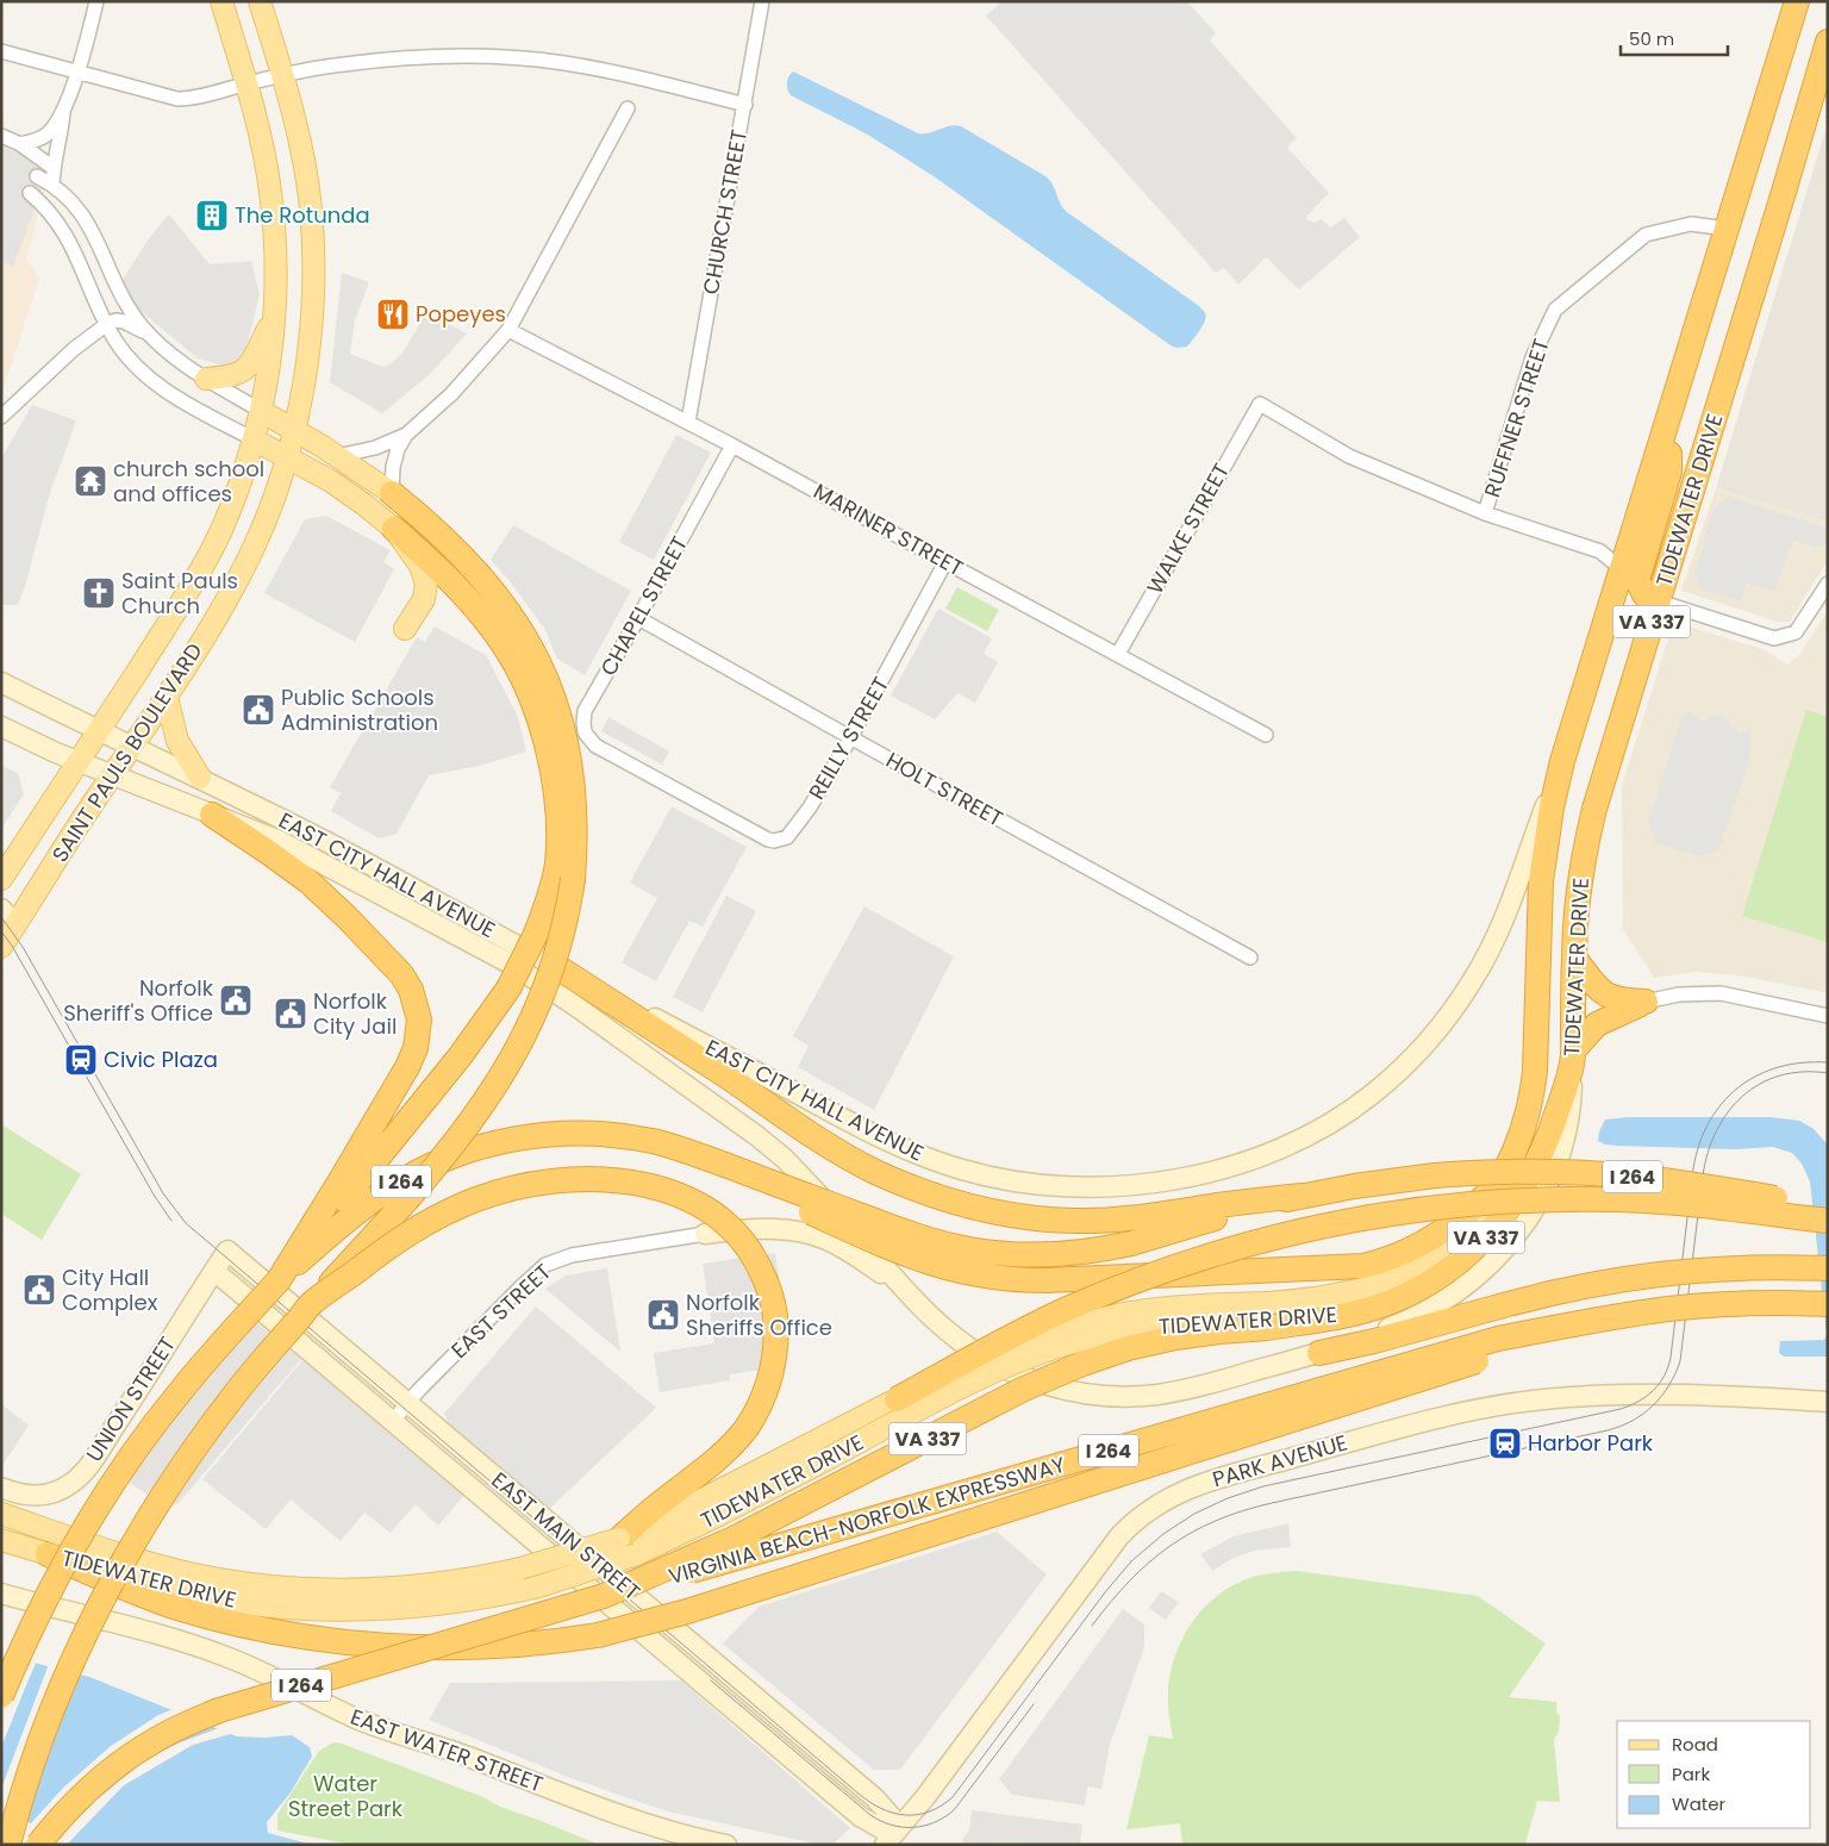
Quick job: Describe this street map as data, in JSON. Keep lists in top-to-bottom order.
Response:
{
  "streets": {
    "highway": [
      "TIDEWATER DRIVE",
      "VA 337",
      "I 264",
      "VIRGINIA BEACH-NORFOLK EXPRESSWAY"
    ],
    "main road": [
      "SAINT PAULS BOULEVARD",
      "EAST CITY HALL AVENUE",
      "UNION STREET",
      "PARK AVENUE",
      "EAST MAIN STREET",
      "EAST WATER STREET"
    ],
    "street": [
      "CHURCH STREET",
      "RUFFNER STREET",
      "WALKE STREET",
      "MARINER STREET",
      "CHAPEL STREET",
      "REILLY STREET",
      "HOLT STREET",
      "EAST STREET"
    ]
  },
  "crossings": [
    ["CHURCH STREET", "MARINER STREET"],
    ["RUFFNER STREET", "TIDEWATER DRIVE"],
    ["RUFFNER STREET", "WALKE STREET"],
    ["TIDEWATER DRIVE", "VA 337"],
    ["TIDEWATER DRIVE", "EAST CITY HALL AVENUE"],
    ["WALKE STREET", "MARINER STREET"],
    ["MARINER STREET", "CHAPEL STREET"],
    ["MARINER STREET", "REILLY STREET"],
    ["CHAPEL STREET", "REILLY STREET"],
    ["CHAPEL STREET", "HOLT STREET"],
    ["VA 337", "I 264"],
    ["VA 337", "VIRGINIA BEACH-NORFOLK EXPRESSWAY"],
    ["REILLY STREET", "HOLT STREET"],
    ["SAINT PAULS BOULEVARD", "EAST CITY HALL AVENUE"],
    ["I 264", "VIRGINIA BEACH-NORFOLK EXPRESSWAY"],
    ["EAST STREET", "EAST MAIN STREET"],
    ["UNION STREET", "EAST MAIN STREET"],
    ["PARK AVENUE", "EAST MAIN STREET"]
  ],
  "parks": ["Water Street Park"],
  "places": {
    "building": ["The Rotunda"],
    "restaurant": ["Popeyes"],
    "temple": ["church school and offices"],
    "church": ["Saint Pauls Church"],
    "public building": [
      "Public Schools Administration",
      "Norfolk Sheriff's Office",
      "Norfolk City Jail",
      "City Hall Complex",
      "Norfolk Sheriffs Office"
    ],
    "station": ["Civic Plaza", "Harbor Park"]
  },
  "legend": ["Road", "Park", "Water"],
  "scale_bar": "50 m"
}
